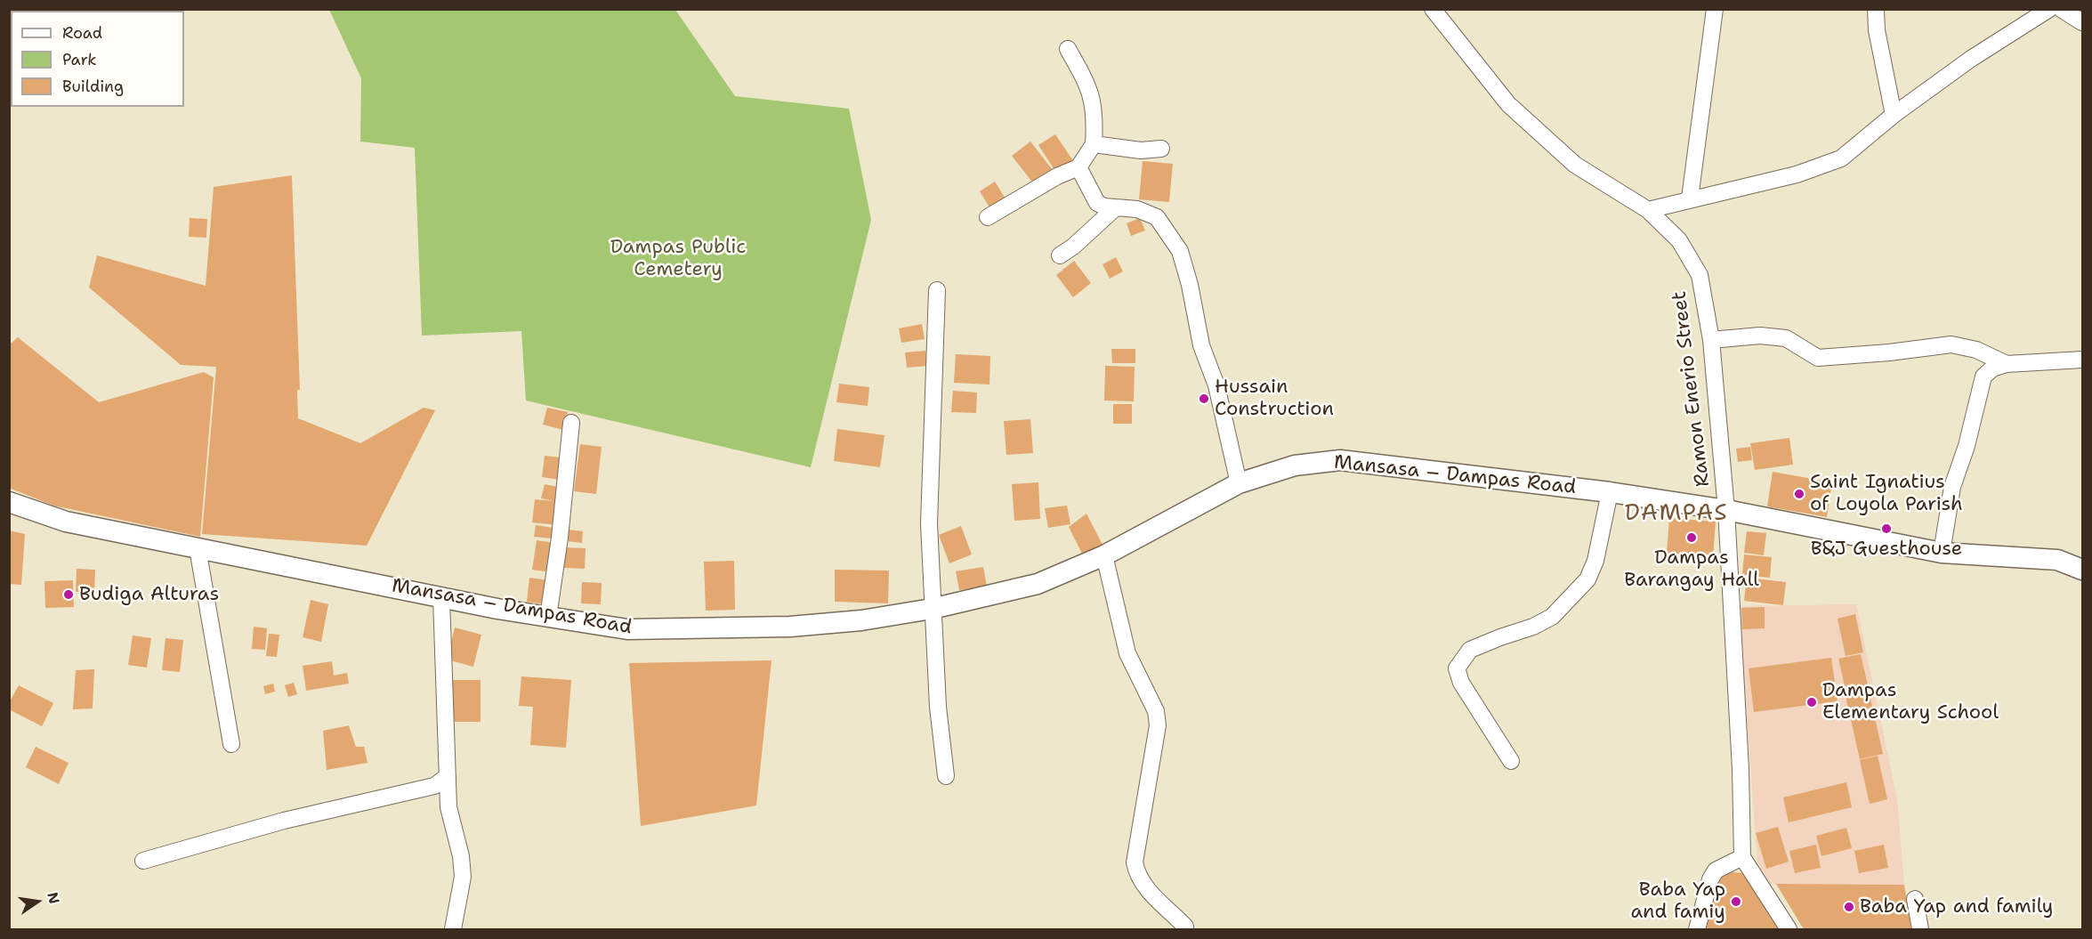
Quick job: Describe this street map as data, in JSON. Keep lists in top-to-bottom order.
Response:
{
  "streets": {
    "main road": ["Mansasa – Dampas Road"],
    "street": ["Ramon Enerio Street"]
  },
  "crossings": [
    ["Ramon Enerio Street", "Mansasa – Dampas Road"]
  ],
  "districts": ["DAMPAS"],
  "parks": ["Dampas Public Cemetery"],
  "places": [
    "Hussain Construction",
    "Saint Ignatius of Loyola Parish",
    "B&J Guesthouse",
    "Dampas Barangay Hall",
    "Budiga Alturas",
    "Dampas Elementary School",
    "Baba Yap and famiy",
    "Baba Yap and family"
  ],
  "legend": ["Road", "Park", "Building"],
  "north": "right"
}
